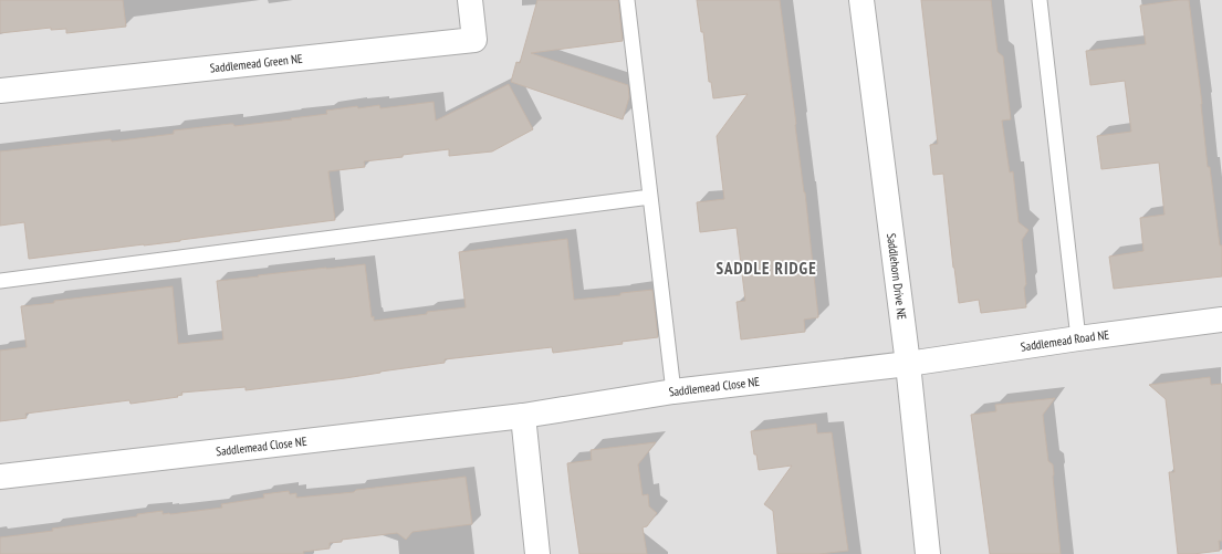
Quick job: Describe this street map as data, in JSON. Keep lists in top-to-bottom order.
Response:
{
  "streets": {
    "street": [
      "Saddlemead Green NE",
      "Saddlehorn Drive NE",
      "Saddlemead Road NE",
      "Saddlemead Close NE"
    ]
  },
  "crossings": [
    ["Saddlehorn Drive NE", "Saddlemead Road NE"],
    ["Saddlehorn Drive NE", "Saddlemead Close NE"],
    ["Saddlemead Road NE", "Saddlemead Close NE"]
  ],
  "districts": ["SADDLE RIDGE"]
}
